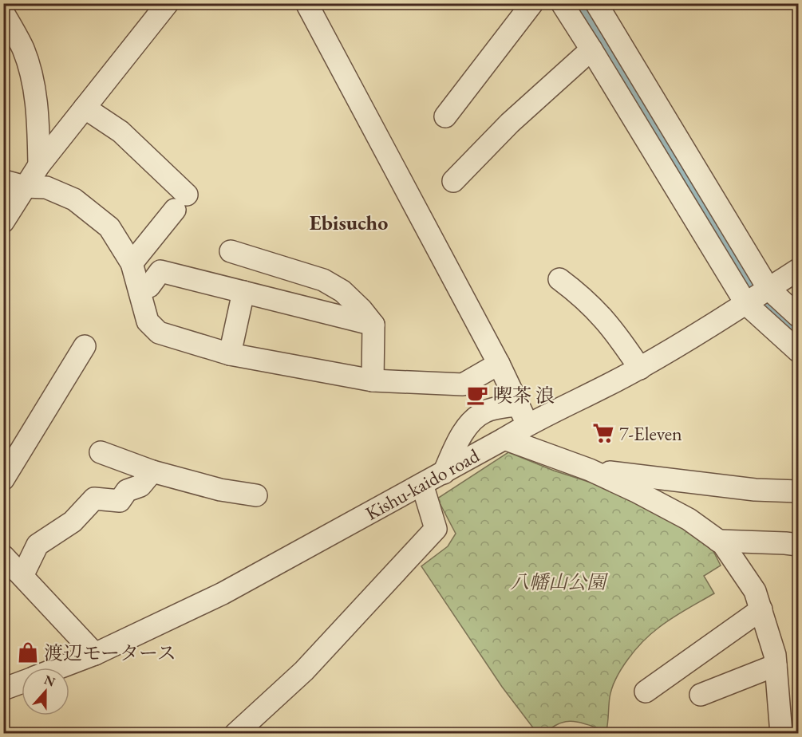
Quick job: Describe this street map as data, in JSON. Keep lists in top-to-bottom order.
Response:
{
  "streets": {
    "street": ["Kishu-kaido road"]
  },
  "districts": ["Ebisucho"],
  "parks": ["八幡山公園"],
  "places": {
    "cafe": ["喫茶 浪"],
    "supermarket": ["7-Eleven"],
    "shop": ["渡辺モータース"]
  },
  "north": "top"
}
